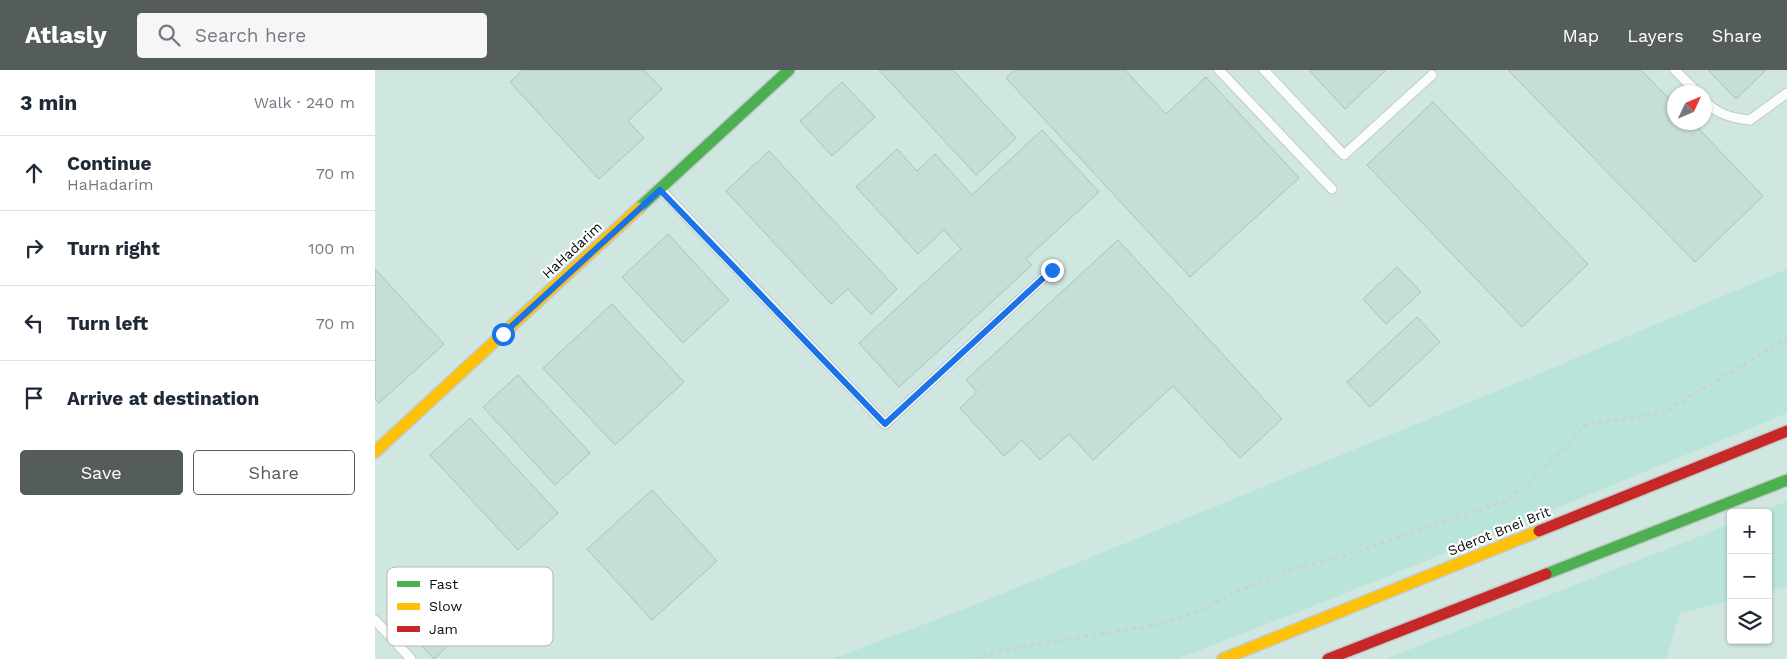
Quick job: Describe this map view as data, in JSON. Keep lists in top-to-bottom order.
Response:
{
  "streets": {
    "main road": ["HaHadarim", "Sderot Bnei Brit"]
  },
  "legend": ["Fast", "Slow", "Jam"],
  "north": "top right",
  "page": {
    "header": "Atlasly",
    "search": "Search here",
    "nav": ["Map", "Layers", "Share"],
    "heading": ["3 min", "Walk · 240 m"],
    "list": [
      ["Continue", "HaHadarim", "70 m"],
      ["Turn right", "100 m"],
      ["Turn left", "70 m"],
      "Arrive at destination"
    ],
    "buttons": ["Save", "Share"],
    "map_buttons": ["+", "−"]
  }
}
